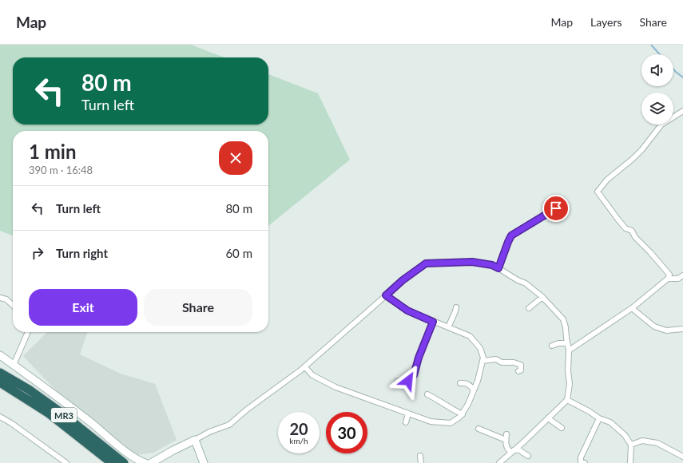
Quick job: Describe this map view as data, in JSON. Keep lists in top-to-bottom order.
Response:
{
  "streets": {
    "highway": ["MR3"]
  },
  "page": {
    "header": "Map",
    "nav": ["Map", "Layers", "Share"],
    "turn": ["80 m", "Turn left"],
    "heading": ["1 min", "390 m · 16:48"],
    "list": [
      {
        "name": "Turn left",
        "value": "80 m"
      },
      {
        "name": "Turn right",
        "value": "60 m"
      }
    ],
    "buttons": ["Exit", "Share"],
    "speed": "20 km/h",
    "limit": "30"
  }
}
